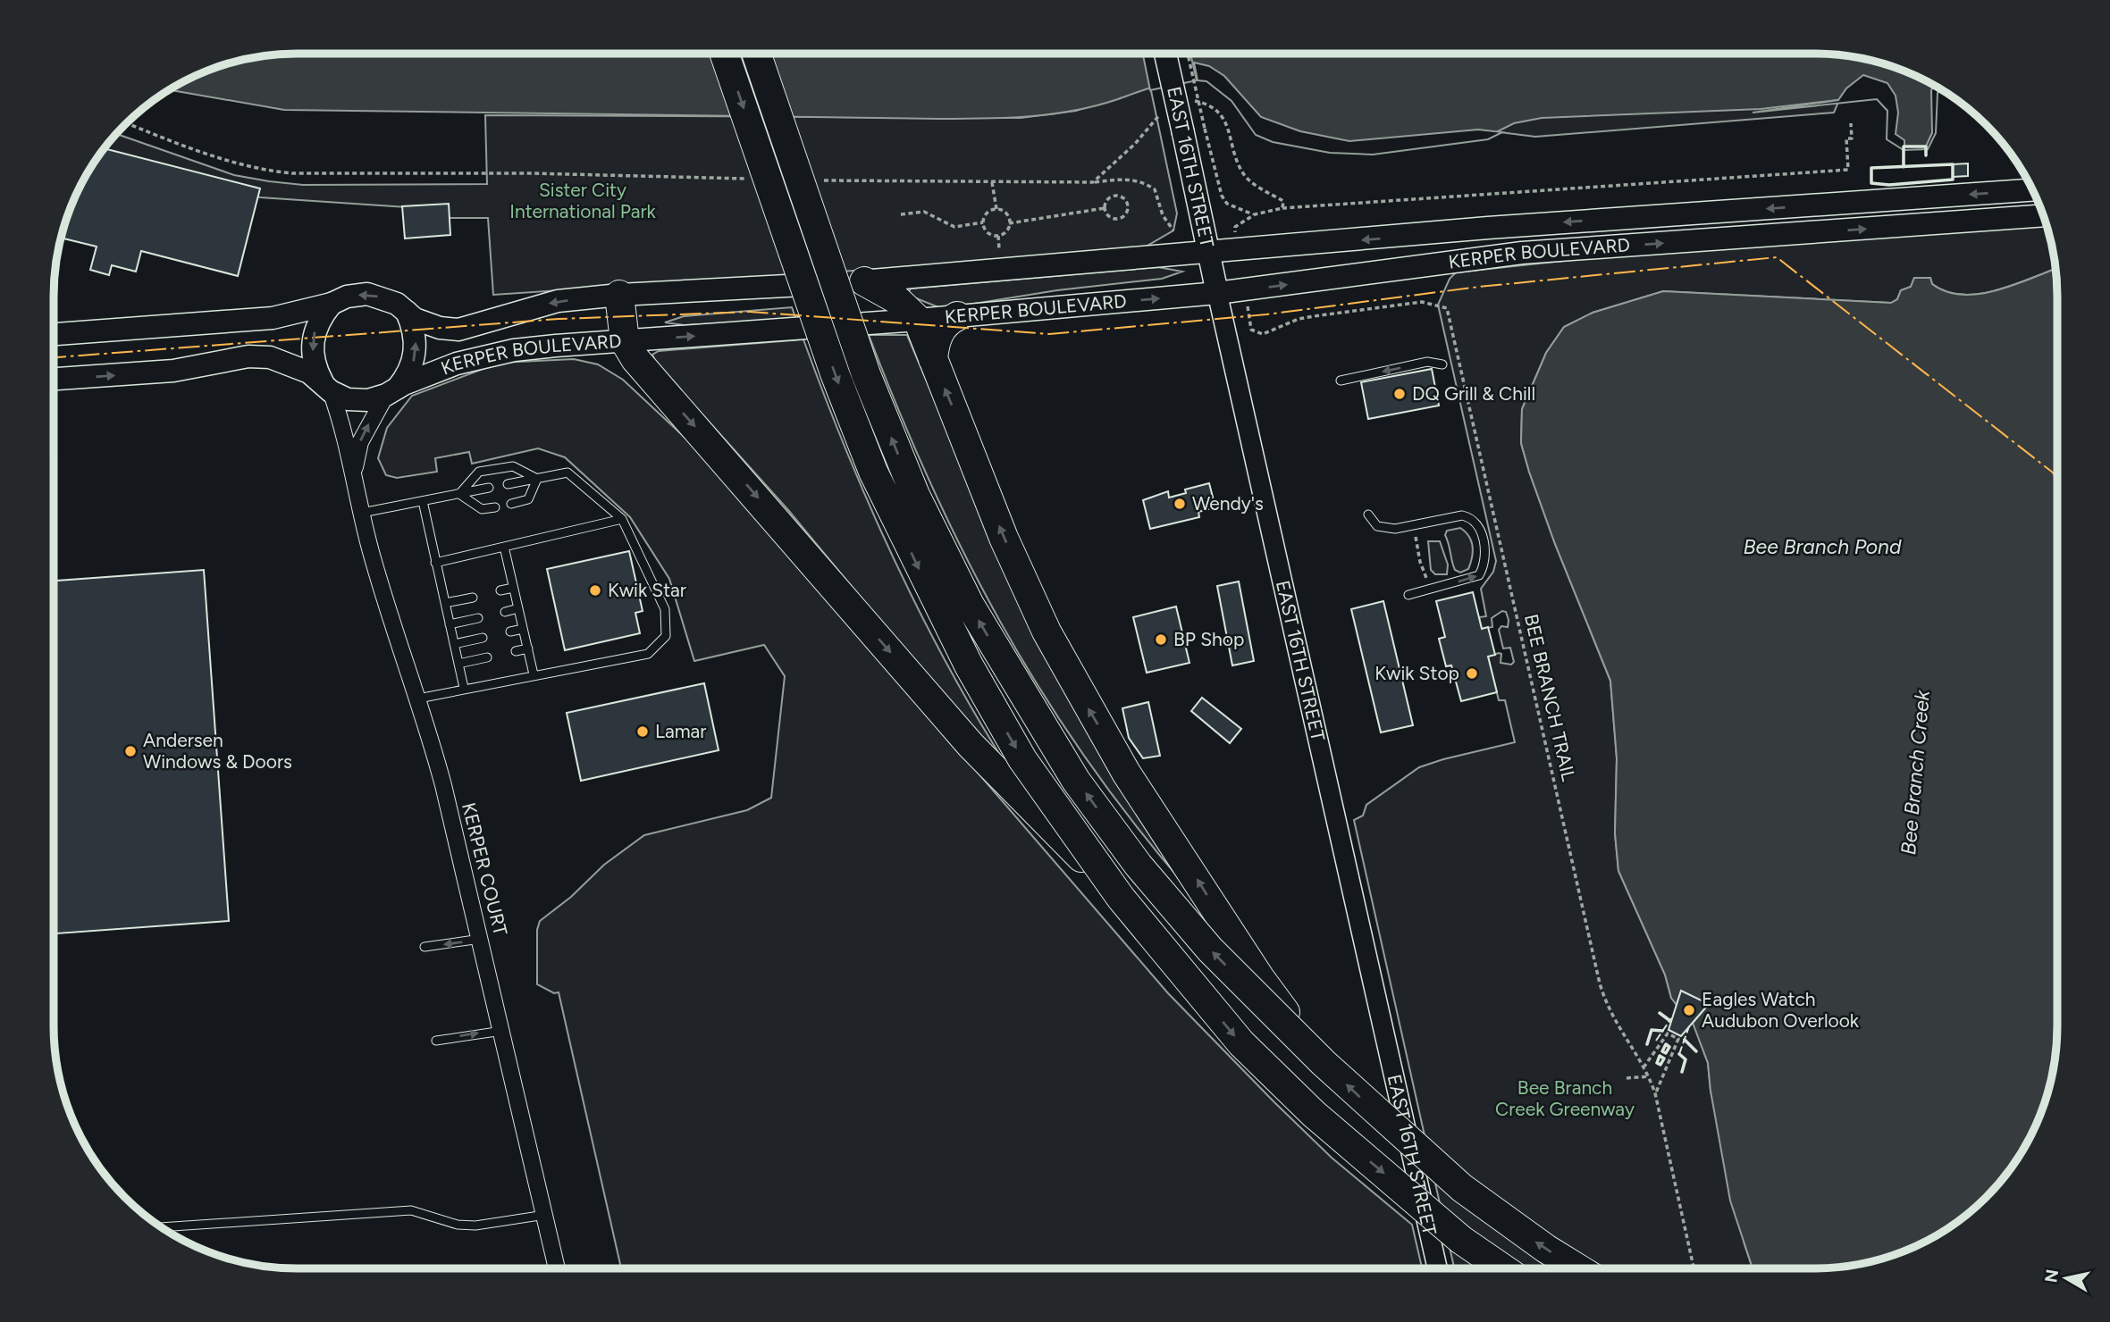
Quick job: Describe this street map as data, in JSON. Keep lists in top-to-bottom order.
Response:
{
  "streets": {
    "main road": ["EAST 16TH STREET", "KERPER BOULEVARD"],
    "street": ["KERPER COURT"],
    "path": ["BEE BRANCH TRAIL"]
  },
  "crossings": [
    ["EAST 16TH STREET", "KERPER BOULEVARD"],
    ["KERPER BOULEVARD", "KERPER COURT"]
  ],
  "water": ["Bee Branch Pond", "Bee Branch Creek"],
  "parks": ["Sister City International Park", "Bee Branch Creek Greenway"],
  "places": [
    "DQ Grill & Chill",
    "Wendy's",
    "Kwik Star",
    "BP Shop",
    "Kwik Stop",
    "Lamar",
    "Andersen Windows & Doors",
    "Eagles Watch Audubon Overlook"
  ],
  "north": "left"
}
